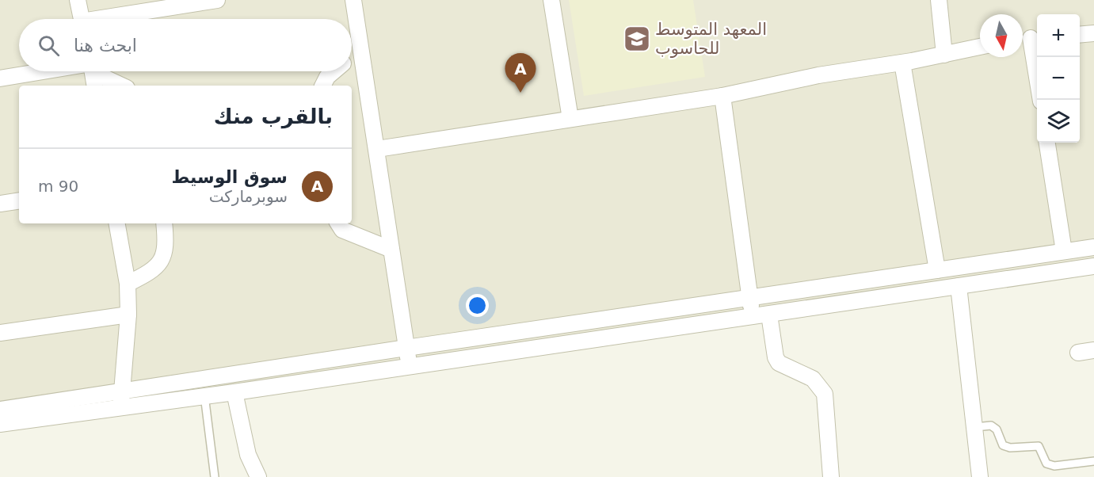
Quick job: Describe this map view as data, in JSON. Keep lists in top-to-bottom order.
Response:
{
  "places": {
    "school or university": ["المعهد المتوسط للحاسوب"]
  },
  "north": "bottom",
  "page": {
    "map_buttons": ["+", "−"],
    "search": "ابحث هنا",
    "pins": "A",
    "heading": "بالقرب منك",
    "list": [
      {
        "mark": "A",
        "name": "سوق الوسيط",
        "note": "سوبرماركت",
        "value": "90 m"
      }
    ]
  }
}
